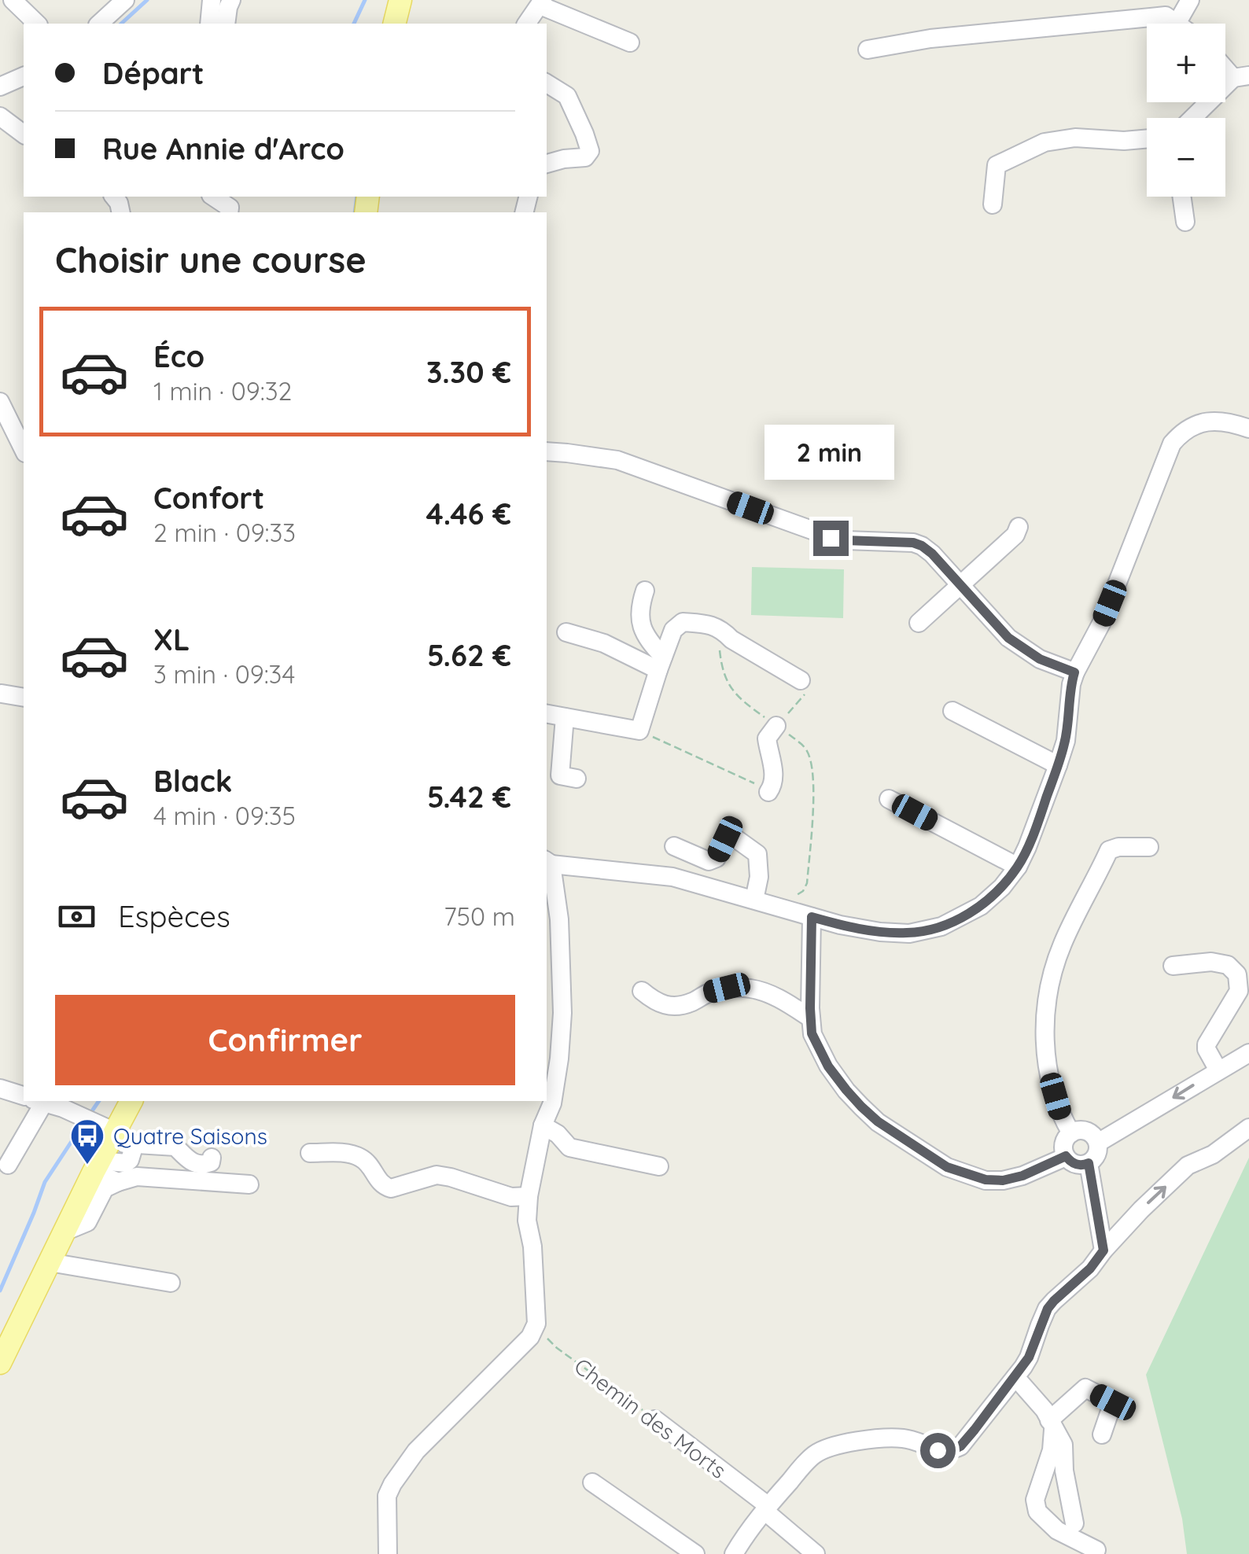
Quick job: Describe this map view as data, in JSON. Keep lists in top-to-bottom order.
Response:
{
  "streets": {
    "street": ["Chemin des Morts"]
  },
  "places": {
    "bus stop": ["Quatre Saisons"]
  },
  "page": {
    "map_buttons": ["+", "−"],
    "banner": ["Départ", "Rue Annie d'Arco"],
    "heading": "Choisir une course",
    "list": [
      {
        "name": "Éco",
        "note": "1 min · 09:32",
        "value": "3.30 €"
      },
      {
        "name": "Confort",
        "note": "2 min · 09:33",
        "value": "4.46 €"
      },
      {
        "name": "XL",
        "note": "3 min · 09:34",
        "value": "5.62 €"
      },
      {
        "name": "Black",
        "note": "4 min · 09:35",
        "value": "5.42 €"
      }
    ],
    "bubble": "2 min",
    "pay": ["Espèces", "750 m"],
    "buttons": "Confirmer"
  }
}
